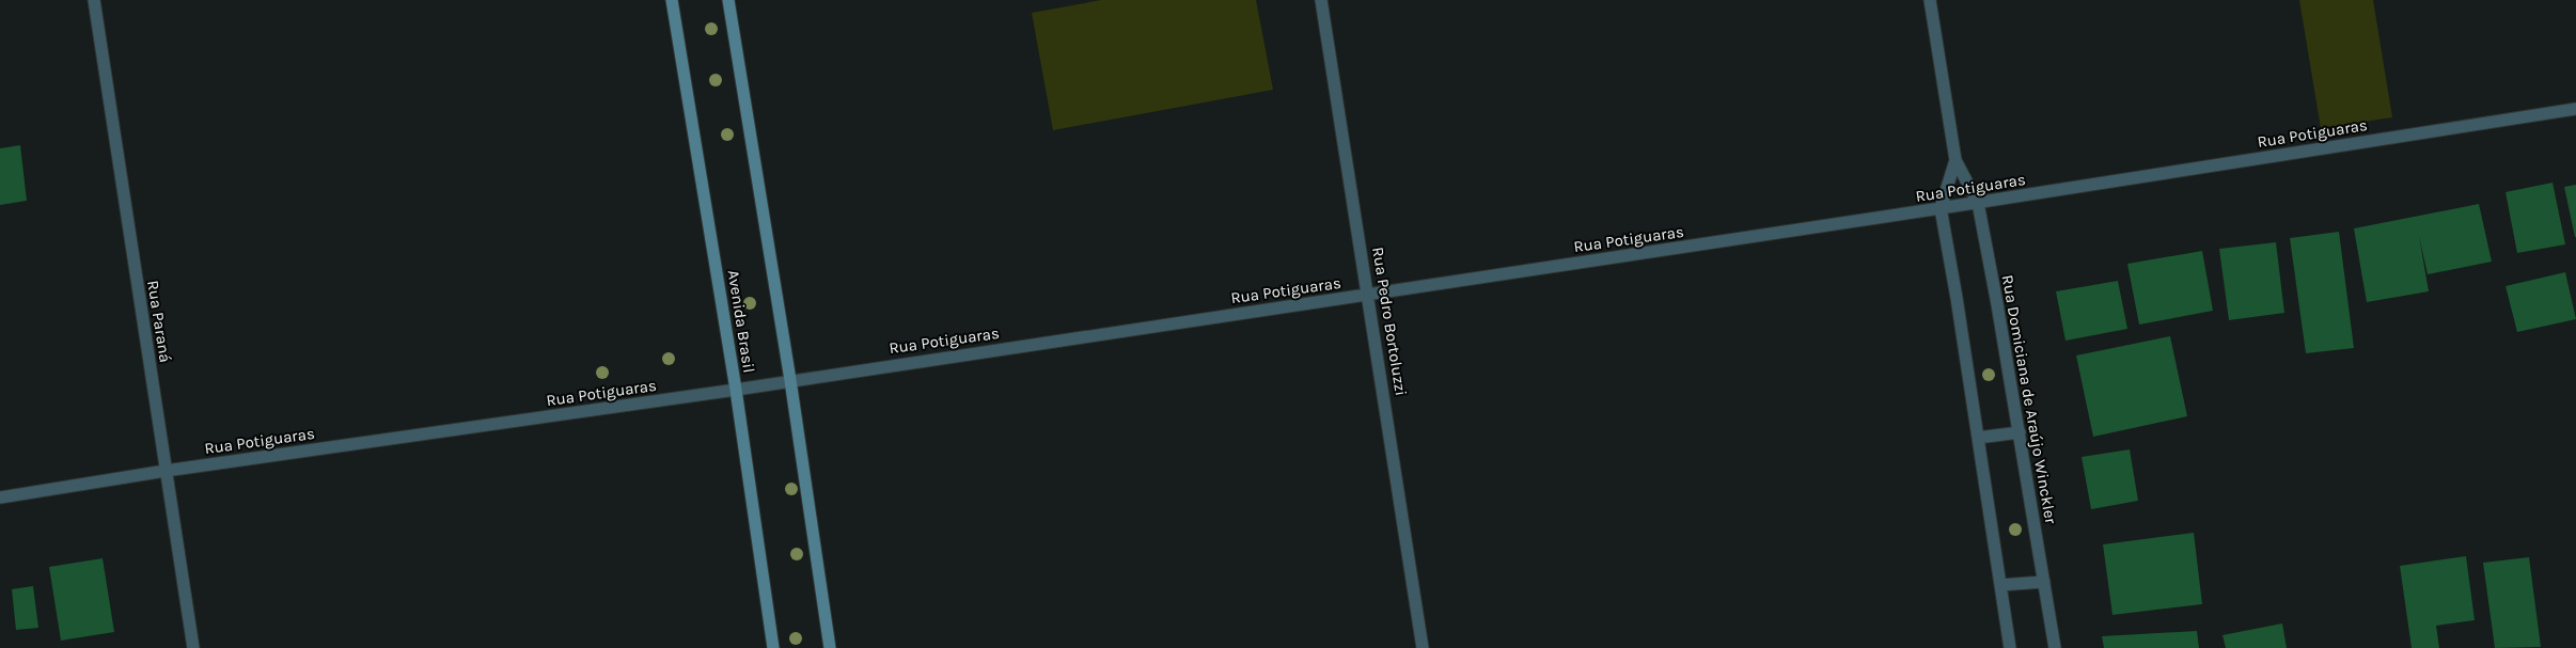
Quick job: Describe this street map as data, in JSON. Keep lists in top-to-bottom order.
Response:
{
  "streets": {
    "main road": ["Avenida Brasil"],
    "street": [
      "Rua Potiguaras",
      "Rua Paraná",
      "Rua Pedro Bortoluzzi",
      "Rua Domiciana de Araújo Winckler"
    ]
  },
  "crossings": [
    ["Rua Potiguaras", "Rua Paraná"],
    ["Rua Potiguaras", "Avenida Brasil"],
    ["Rua Potiguaras", "Rua Pedro Bortoluzzi"],
    ["Rua Potiguaras", "Rua Domiciana de Araújo Winckler"]
  ]
}
